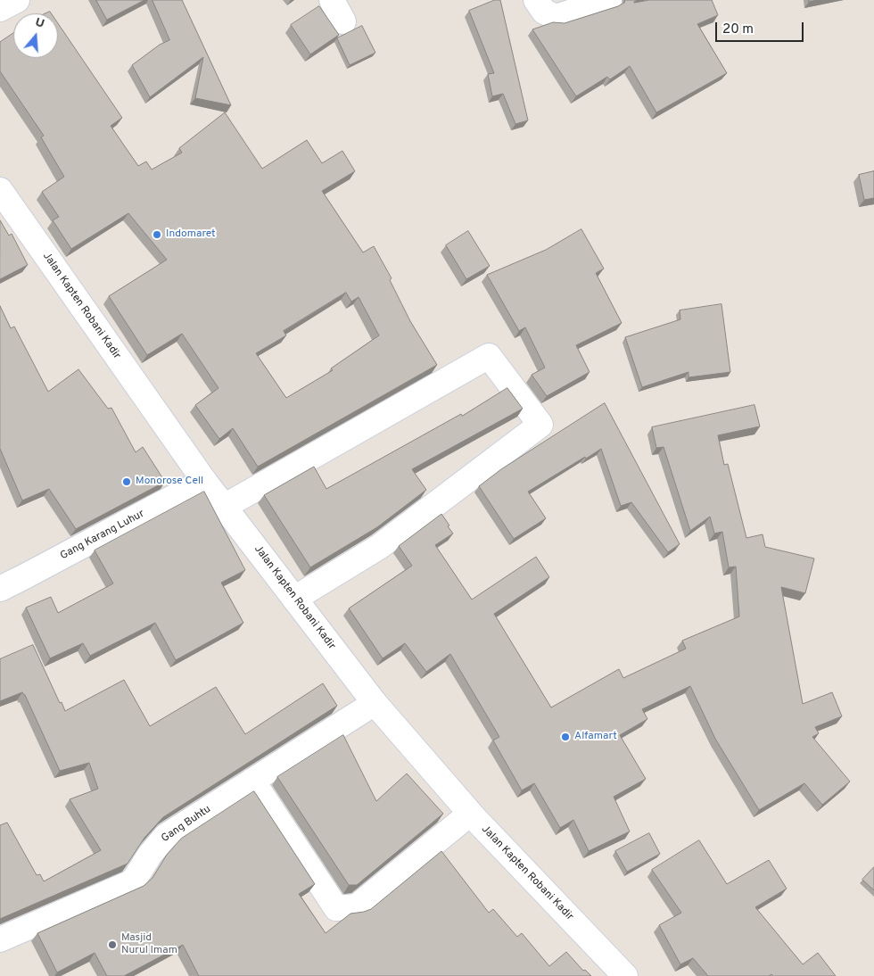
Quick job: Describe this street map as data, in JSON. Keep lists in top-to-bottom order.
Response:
{
  "streets": {
    "street": ["Jalan Kapten Robani Kadir", "Gang Karang Luhur", "Gang Buhtu"]
  },
  "crossings": [
    ["Jalan Kapten Robani Kadir", "Gang Karang Luhur"],
    ["Jalan Kapten Robani Kadir", "Gang Buhtu"]
  ],
  "places": [
    "Indomaret",
    "Monorose Cell",
    "Alfamart",
    "Masjid Nurul Imam"
  ],
  "scale_bar": "20 m",
  "north": "top"
}
